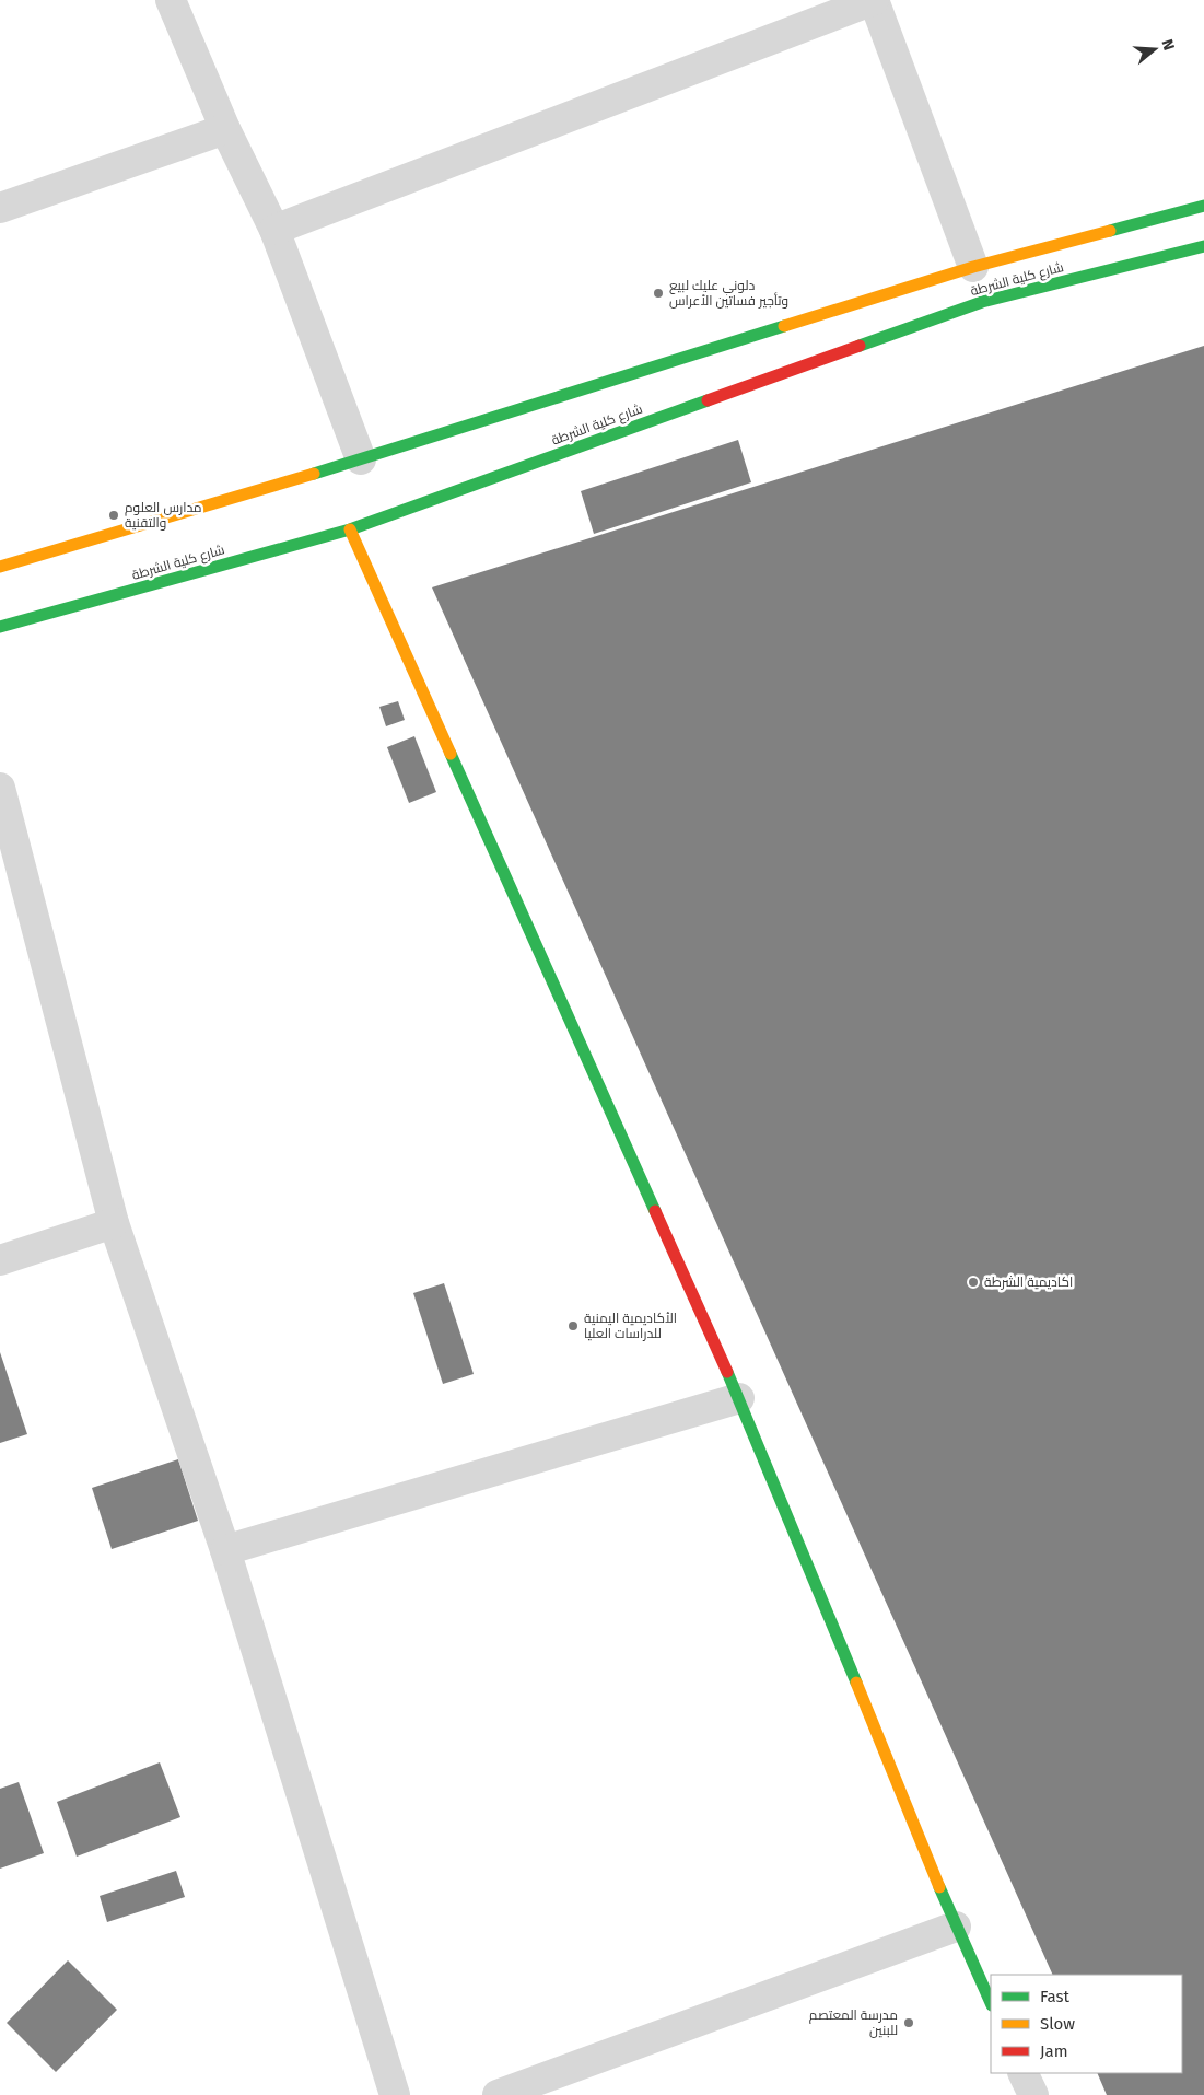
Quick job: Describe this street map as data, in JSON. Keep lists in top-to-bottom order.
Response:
{
  "streets": {
    "main road": ["شارع كلية الشرطة"]
  },
  "places": [
    "دلوني عليك لبيع وتأجير فساتين الأعراس",
    "مدارس العلوم والتقنية",
    "اكاديمية الشرطة",
    "الأكاديمية اليمنية للدراسات العليا",
    "مدرسة المعتصم للبنين"
  ],
  "legend": ["Fast", "Slow", "Jam"],
  "north": "right"
}
